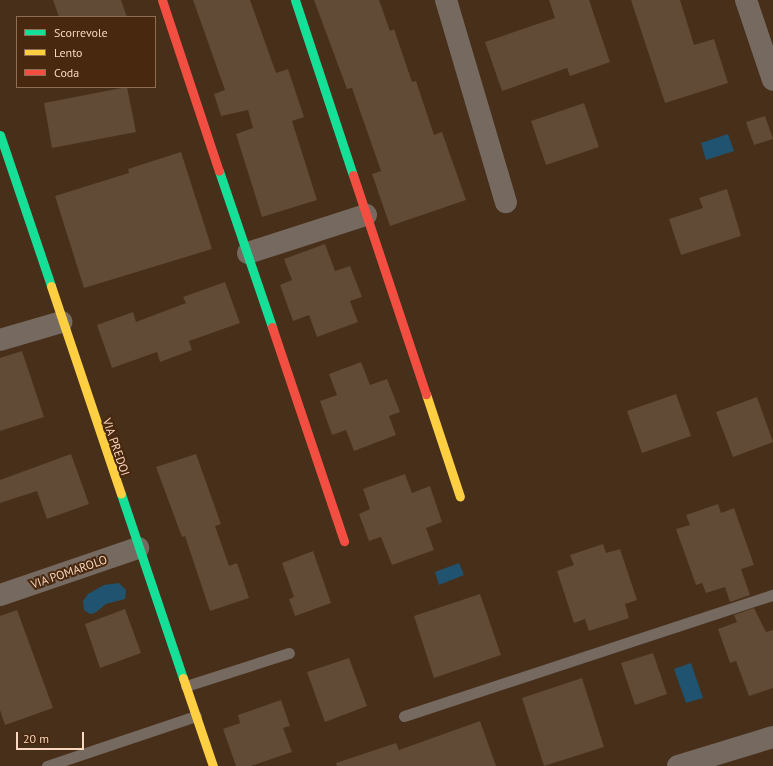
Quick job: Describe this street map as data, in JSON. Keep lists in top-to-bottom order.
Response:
{
  "streets": {
    "street": ["VIA PREDOI", "VIA POMAROLO"]
  },
  "crossings": [
    ["VIA PREDOI", "VIA POMAROLO"]
  ],
  "legend": ["Scorrevole", "Lento", "Coda"],
  "scale_bar": "20 m"
}
